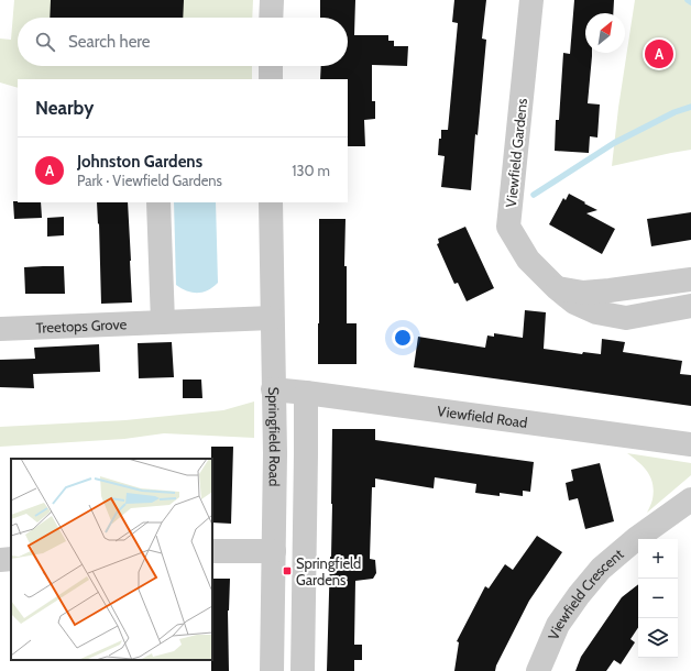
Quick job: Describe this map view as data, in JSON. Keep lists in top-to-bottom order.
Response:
{
  "streets": {
    "street": [
      "Viewfield Gardens",
      "Treetops Grove",
      "Viewfield Road",
      "Springfield Road",
      "Viewfield Crescent"
    ]
  },
  "crossings": [
    ["Treetops Grove", "Springfield Road"],
    ["Viewfield Road", "Springfield Road"]
  ],
  "places": {
    "transit": ["Springfield Gardens"]
  },
  "north": "top right",
  "page": {
    "search": "Search here",
    "pins": "A",
    "heading": "Nearby",
    "list": [
      {
        "mark": "A",
        "name": "Johnston Gardens",
        "note": "Park · Viewfield Gardens",
        "value": "130 m"
      }
    ],
    "map_buttons": ["+", "−"]
  }
}
